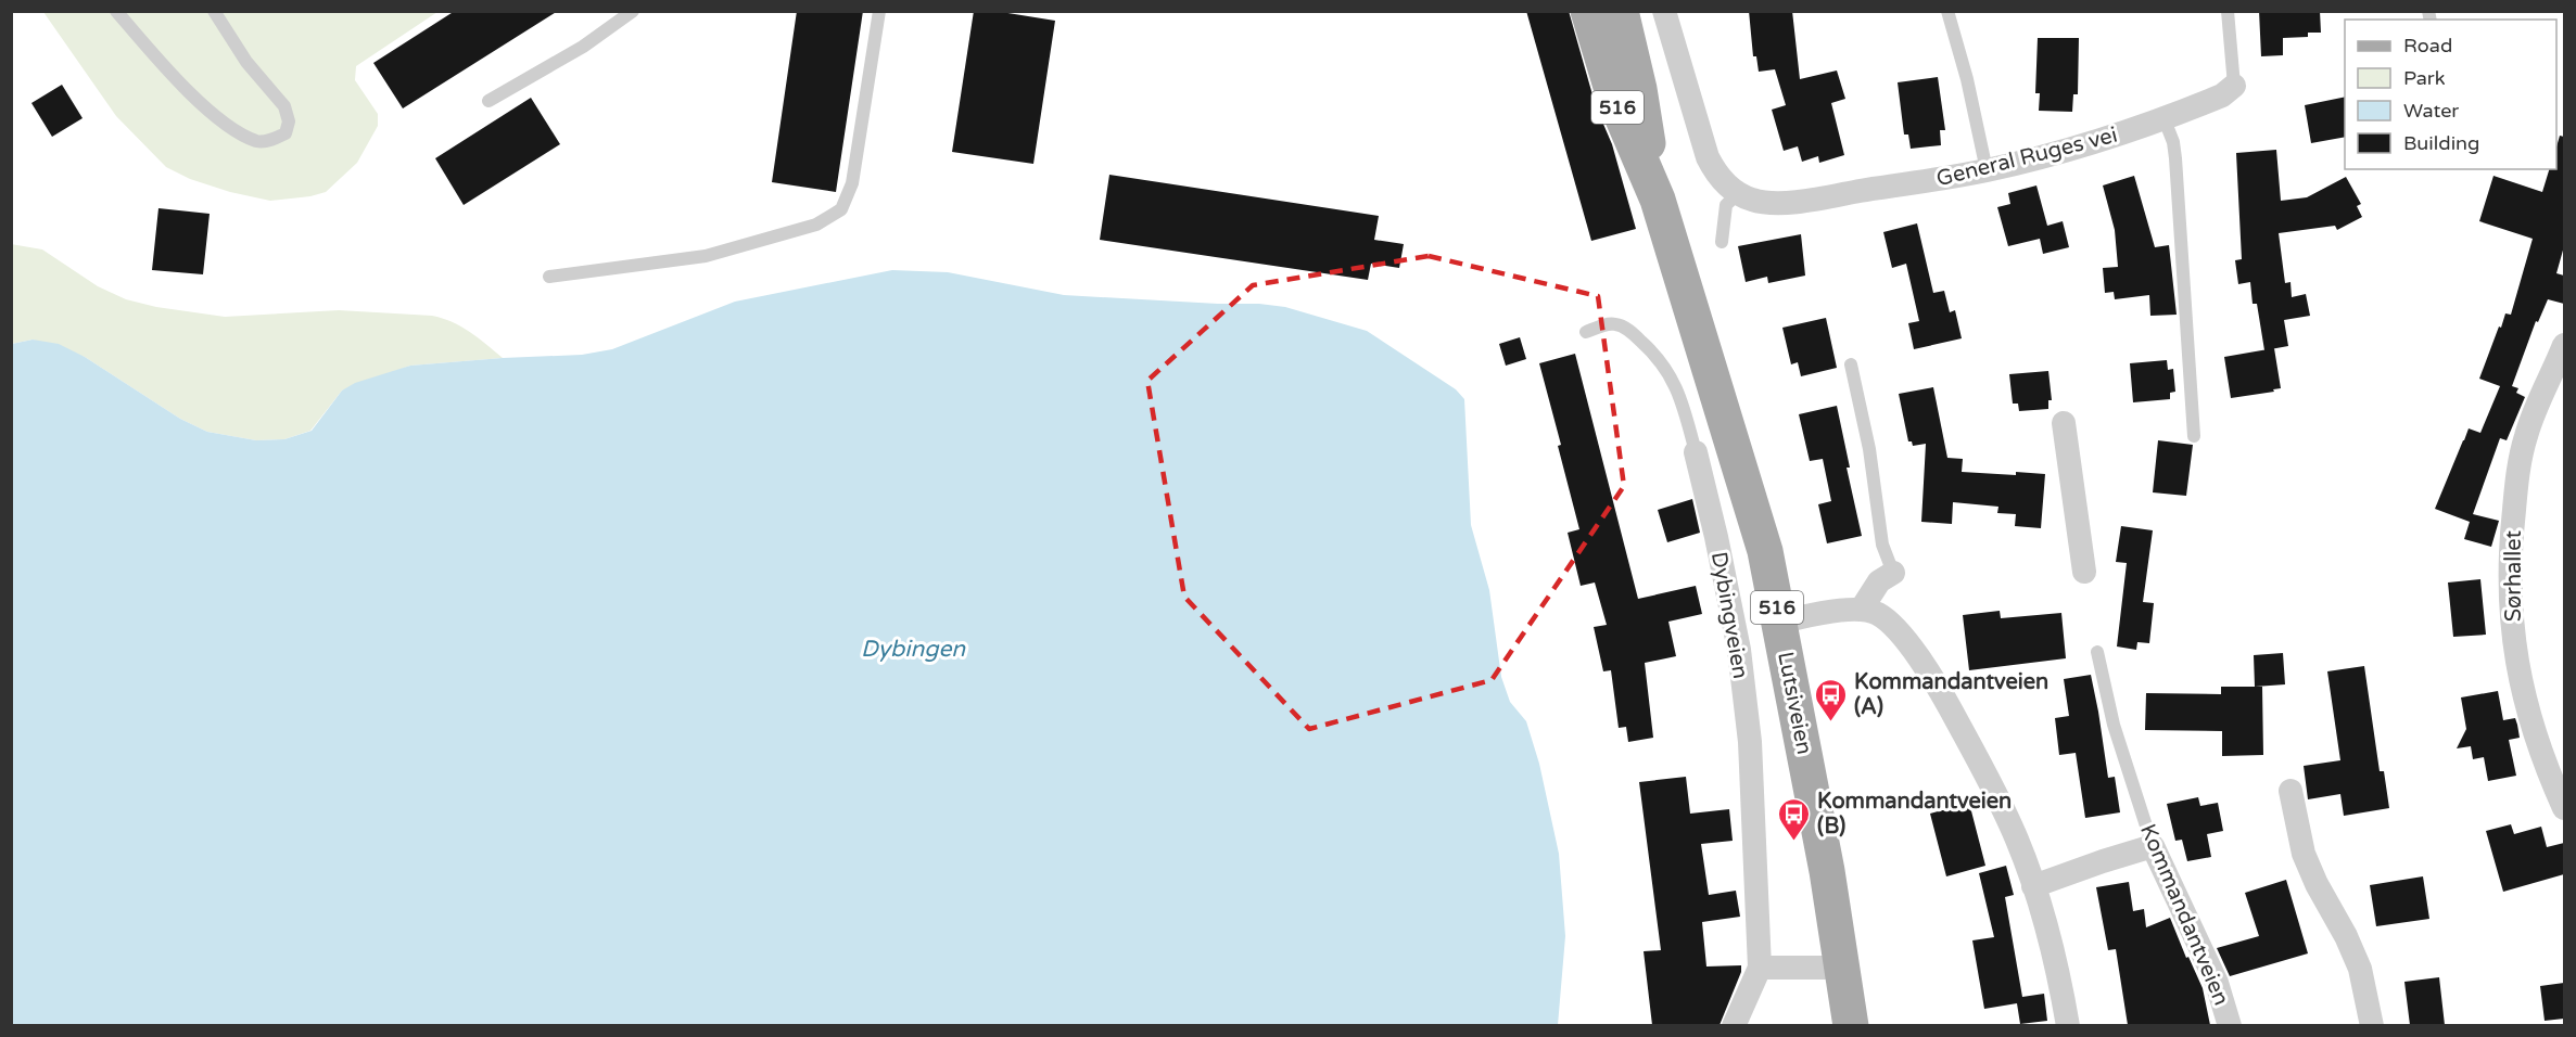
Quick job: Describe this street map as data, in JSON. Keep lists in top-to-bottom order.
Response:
{
  "streets": {
    "main road": ["516", "Lutsiveien"],
    "street": [
      "General Ruges vei",
      "Sørhallet",
      "Dybingveien",
      "Kommandantveien"
    ]
  },
  "water": ["Dybingen"],
  "places": {
    "bus stop": ["Kommandantveien (A)", "Kommandantveien (B)"]
  },
  "legend": [
    "Road",
    "Park",
    "Water",
    "Building"
  ]
}
